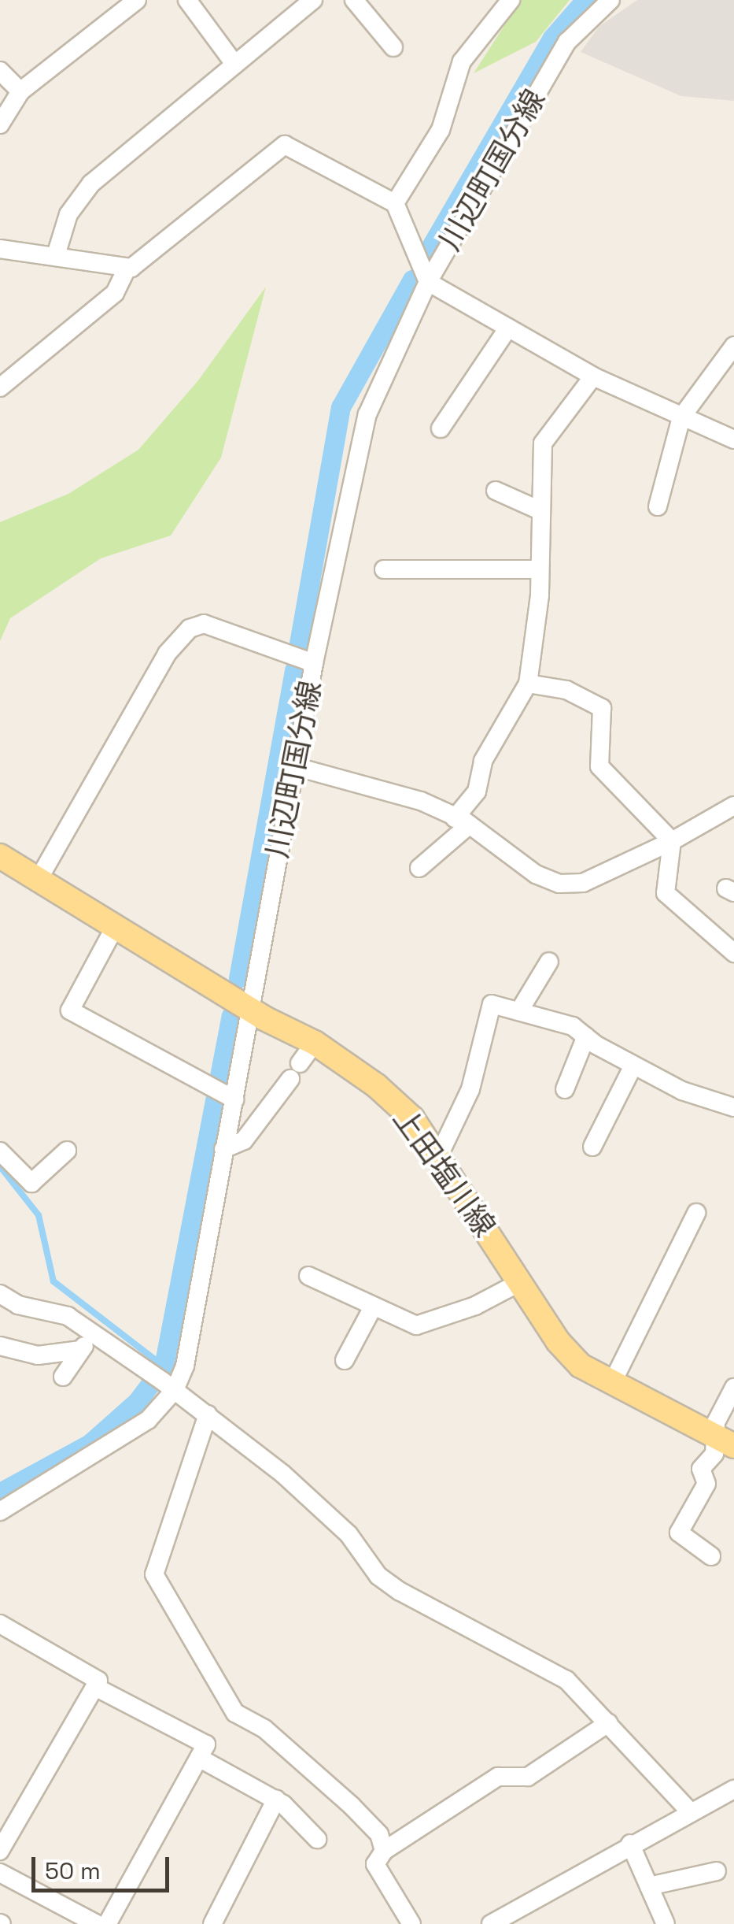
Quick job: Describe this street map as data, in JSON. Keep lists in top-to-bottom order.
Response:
{
  "streets": {
    "main road": ["上田塩川線"],
    "street": ["川辺町国分線"]
  },
  "crossings": [
    ["川辺町国分線", "上田塩川線"]
  ],
  "scale_bar": "50 m"
}
